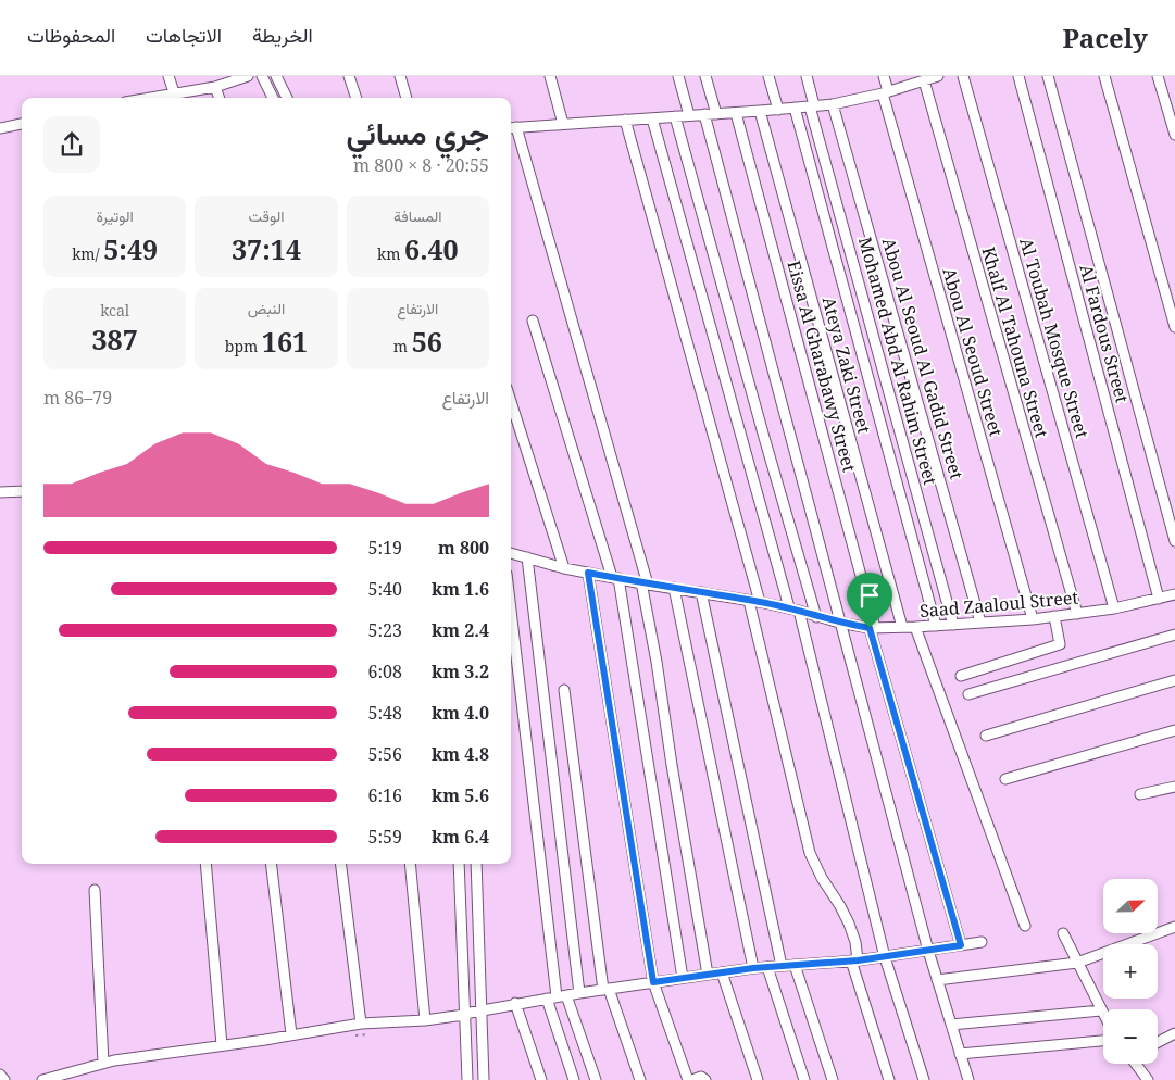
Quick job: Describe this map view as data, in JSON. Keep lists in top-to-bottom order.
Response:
{
  "streets": {
    "street": [
      "Al Fardous Street",
      "Al Toubah Mosque Street",
      "Khalf Al Tahouna Street",
      "Abou Al Seoud Street",
      "Abou Al Seoud Al Gadid Street",
      "Mohamed Abd Al Rahim Street",
      "Ateya Zaki Street",
      "Eissa Al Gharabawy Street",
      "Saad Zaaloul Street"
    ]
  },
  "crossings": [
    ["Al Fardous Street", "Saad Zaaloul Street"],
    ["Al Toubah Mosque Street", "Saad Zaaloul Street"],
    ["Khalf Al Tahouna Street", "Saad Zaaloul Street"],
    ["Abou Al Seoud Street", "Saad Zaaloul Street"],
    ["Abou Al Seoud Al Gadid Street", "Saad Zaaloul Street"],
    ["Mohamed Abd Al Rahim Street", "Saad Zaaloul Street"],
    ["Ateya Zaki Street", "Saad Zaaloul Street"],
    ["Eissa Al Gharabawy Street", "Saad Zaaloul Street"]
  ],
  "north": "right",
  "page": {
    "header": "Pacely",
    "nav": ["الخريطة", "الاتجاهات", "المحفوظات"],
    "heading": ["جري مسائي", "20:55 · 8 × 800 m"],
    "stats": [
      ["المسافة", "6.40 km"],
      ["الوقت", "37:14"],
      ["الوتيرة", "5:49 /km"],
      ["الارتفاع", "56 m"],
      ["النبض", "161 bpm"],
      ["kcal", "387"]
    ],
    "chart": ["الارتفاع", "79–86 m"],
    "list": [
      {
        "name": "800 m",
        "note": "5:19"
      },
      {
        "name": "1.6 km",
        "note": "5:40"
      },
      {
        "name": "2.4 km",
        "note": "5:23"
      },
      {
        "name": "3.2 km",
        "note": "6:08"
      },
      {
        "name": "4.0 km",
        "note": "5:48"
      },
      {
        "name": "4.8 km",
        "note": "5:56"
      },
      {
        "name": "5.6 km",
        "note": "6:16"
      },
      {
        "name": "6.4 km",
        "note": "5:59"
      }
    ],
    "map_buttons": ["+", "−"]
  }
}
